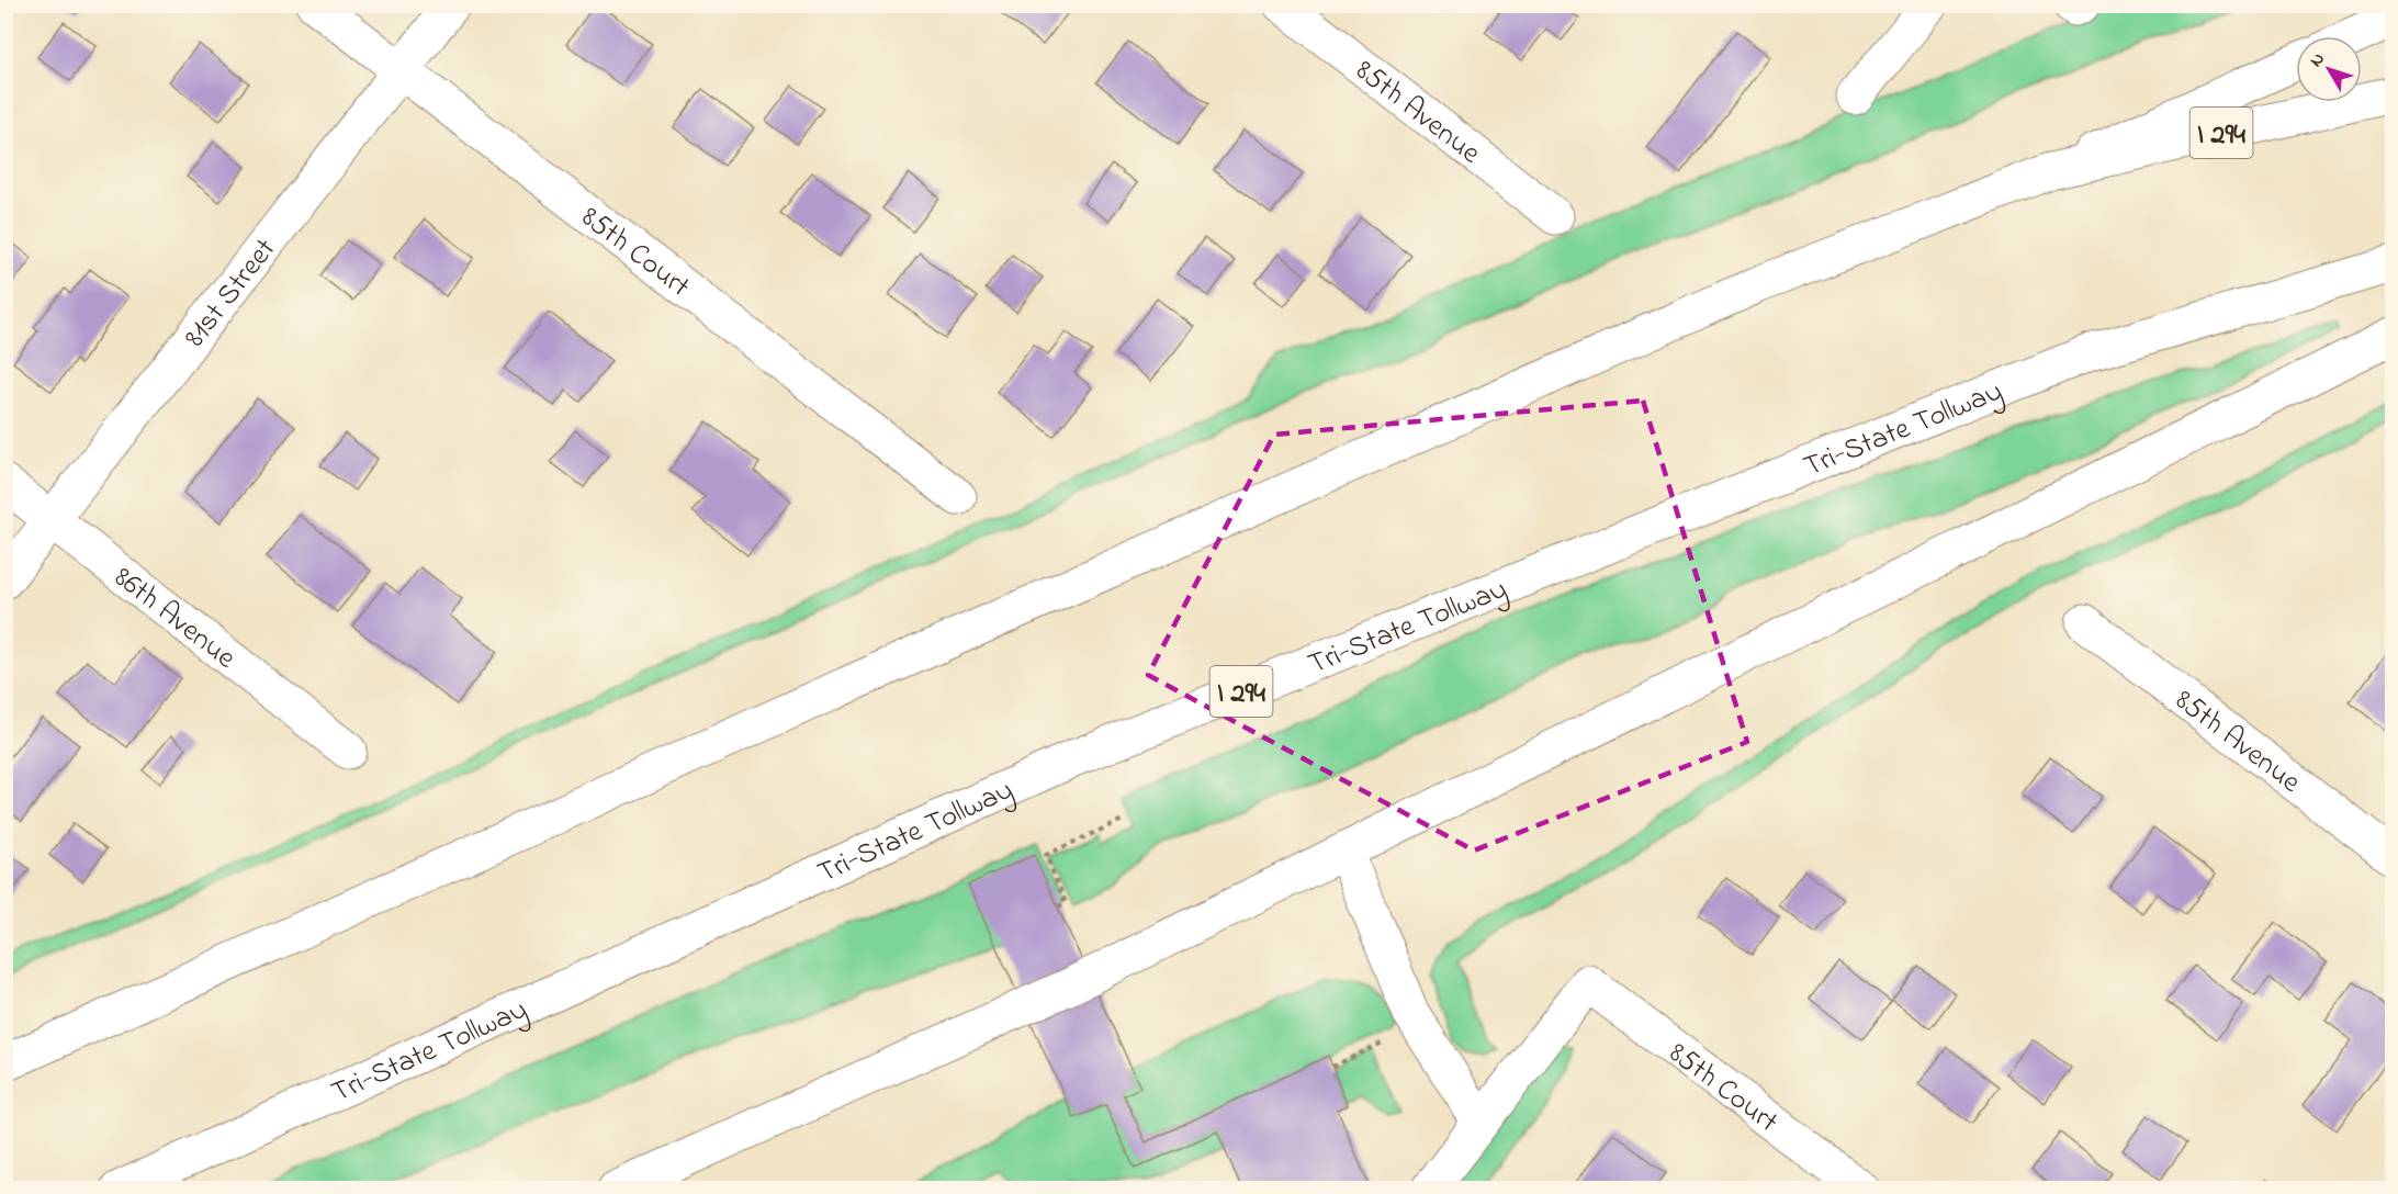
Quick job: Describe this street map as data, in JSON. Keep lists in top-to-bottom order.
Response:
{
  "streets": {
    "main road": [
      "85th Avenue",
      "I 294",
      "85th Court",
      "81st Street",
      "Tri-State Tollway",
      "86th Avenue"
    ]
  },
  "crossings": [
    ["85th Court", "81st Street"],
    ["81st Street", "86th Avenue"]
  ],
  "north": "top left"
}
